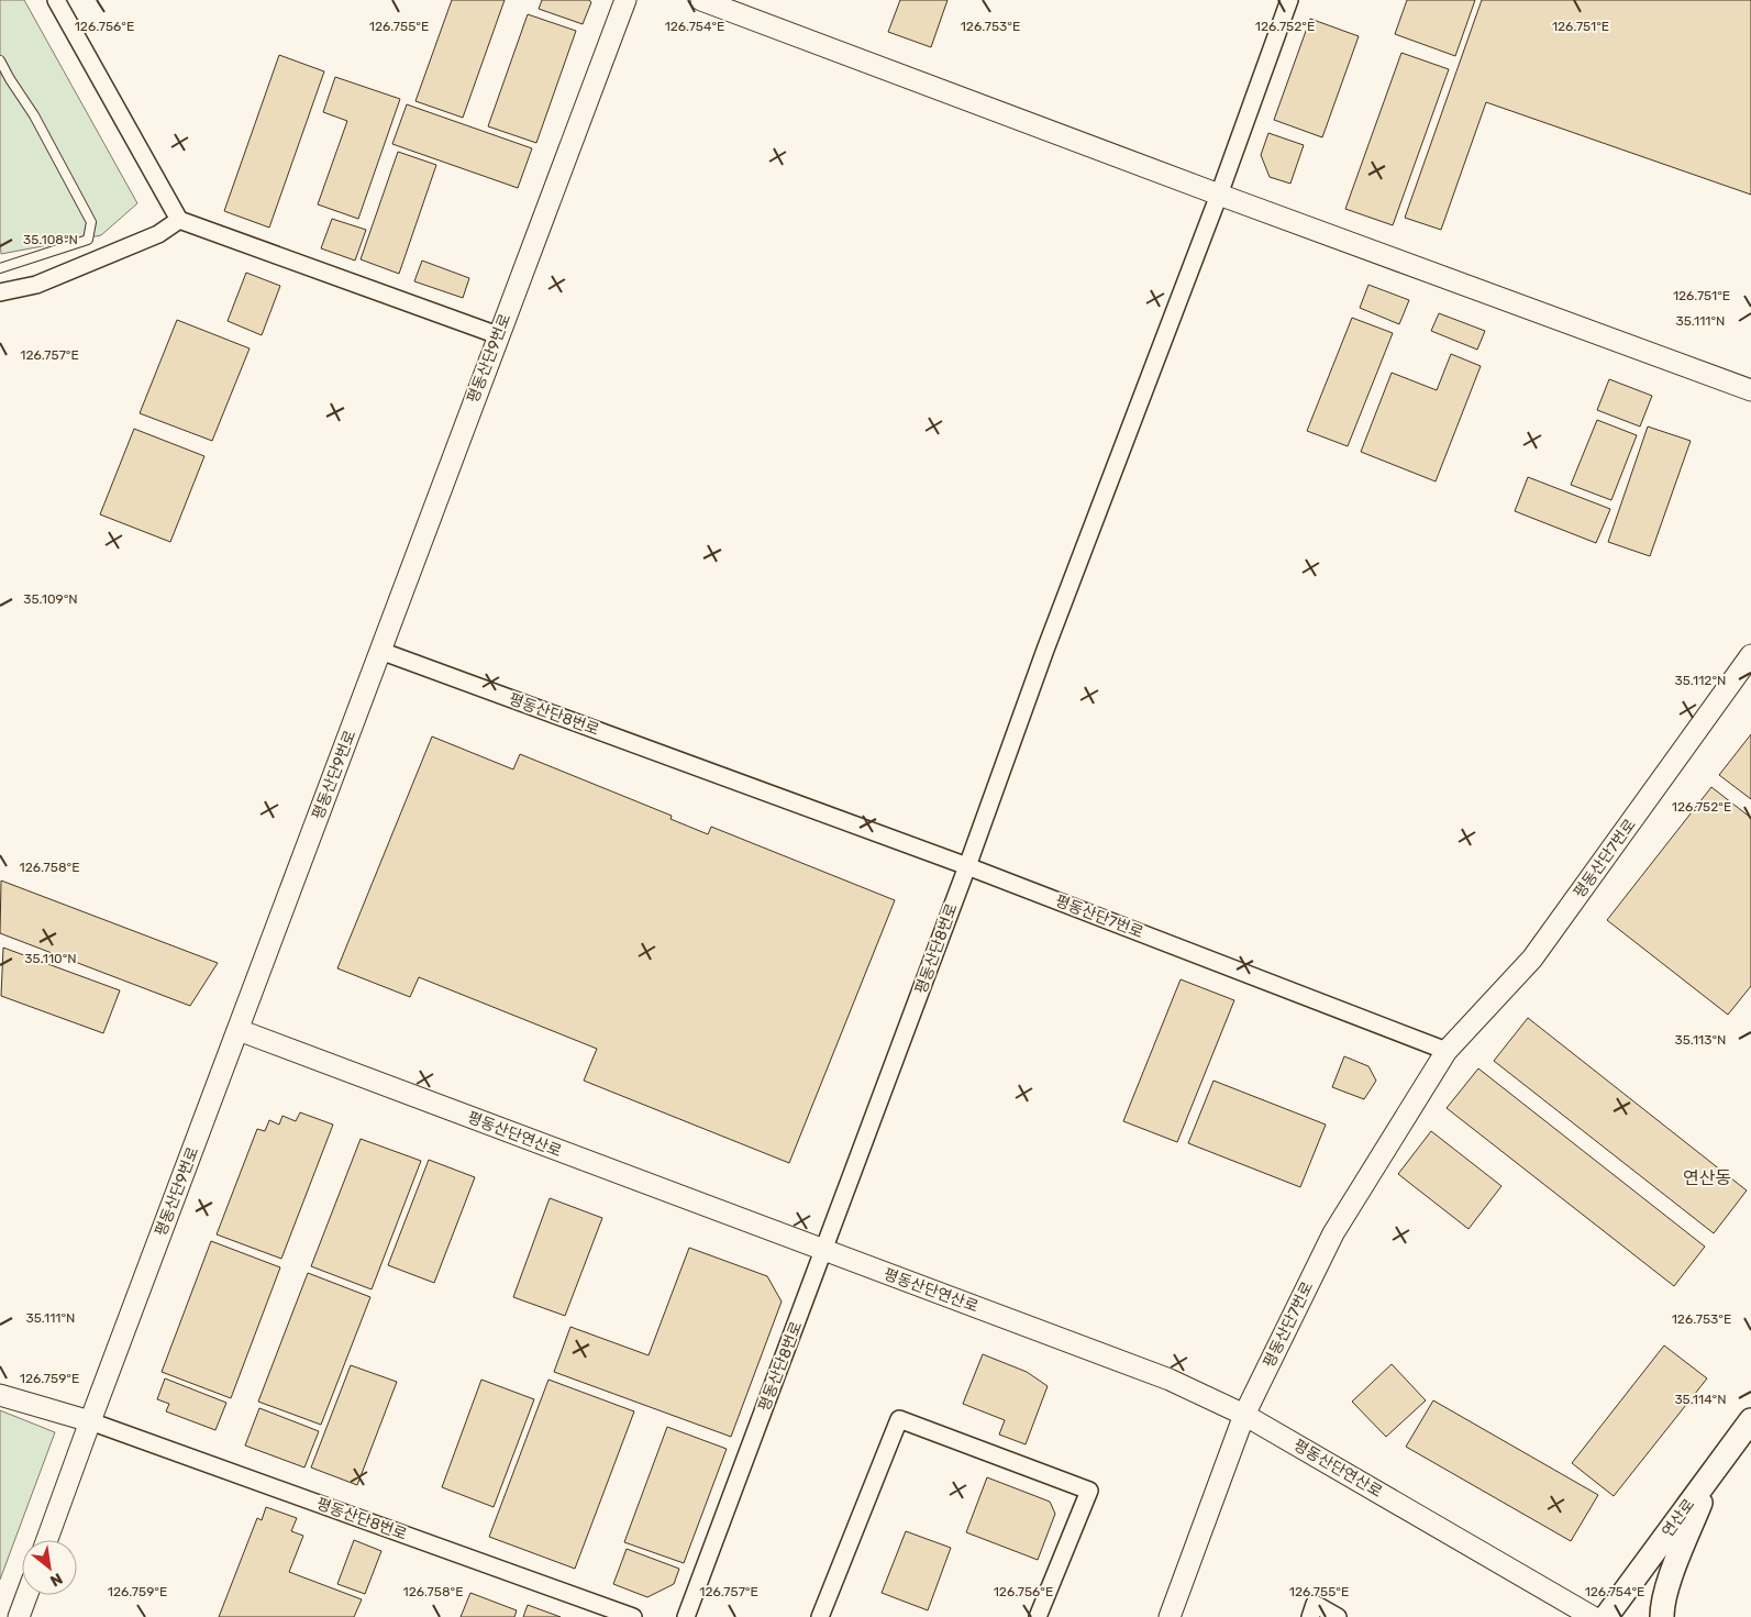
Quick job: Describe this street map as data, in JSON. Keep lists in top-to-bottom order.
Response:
{
  "streets": {
    "main road": ["연산로"],
    "street": [
      "평동산단9번로",
      "평동산단8번로",
      "평동산단7번로",
      "평동산단연산로"
    ]
  },
  "crossings": [
    ["평동산단9번로", "평동산단8번로"],
    ["평동산단9번로", "평동산단연산로"],
    ["평동산단8번로", "평동산단7번로"],
    ["평동산단8번로", "평동산단연산로"],
    ["평동산단7번로", "평동산단연산로"]
  ],
  "districts": ["연산동"],
  "north": "bottom right",
  "coordinates": [
    "126.755°E",
    "126.751°E",
    "126.756°E",
    "126.754°E",
    "126.753°E",
    "126.752°E",
    "35.108°N",
    "35.111°N",
    "126.757°E",
    "35.109°N",
    "35.112°N",
    "126.758°E",
    "35.110°N",
    "35.113°N",
    "126.759°E",
    "35.114°N"
  ]
}
